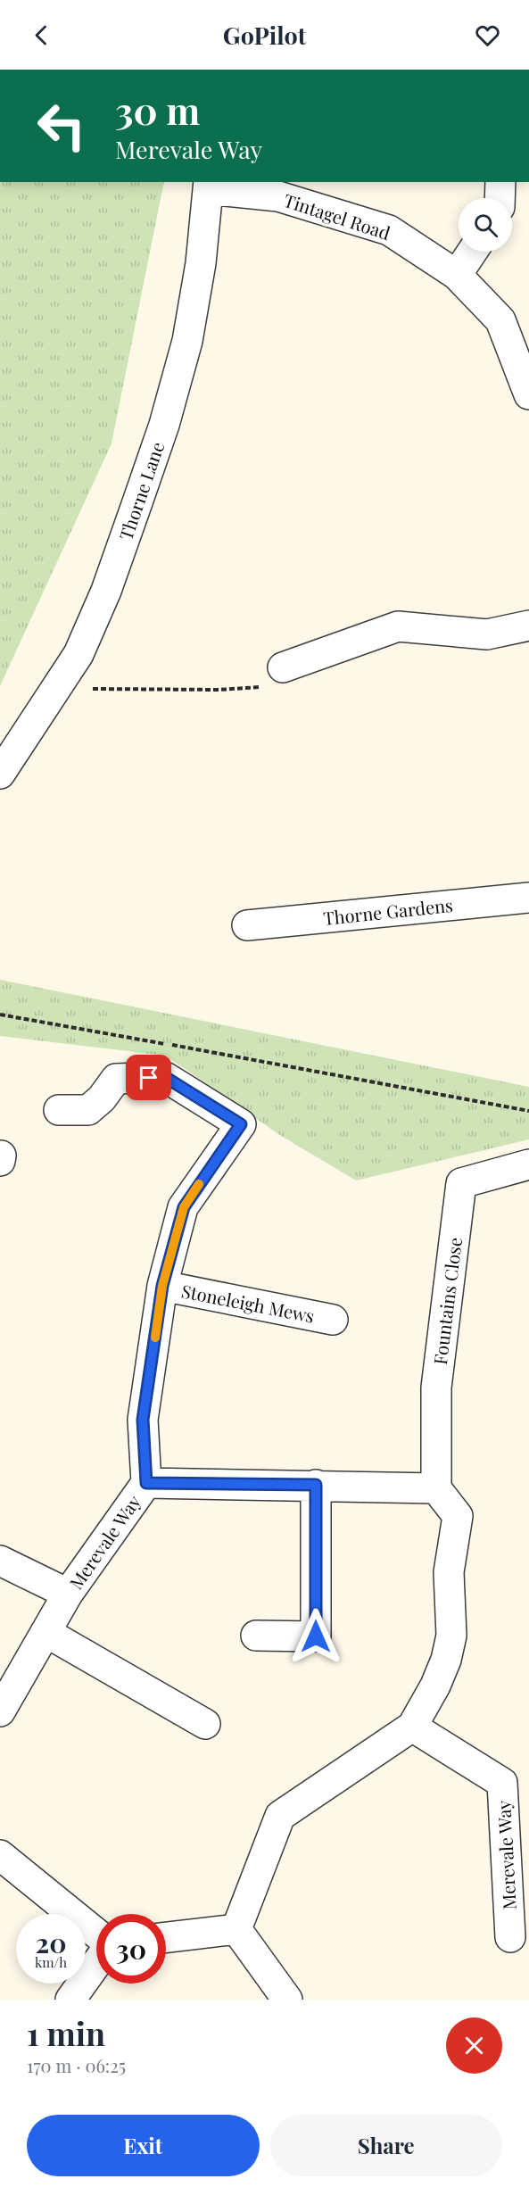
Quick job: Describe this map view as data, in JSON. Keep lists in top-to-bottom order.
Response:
{
  "streets": {
    "street": [
      "Tintagel Road",
      "Thorne Lane",
      "Thorne Gardens",
      "Fountains Close",
      "Stoneleigh Mews",
      "Merevale Way"
    ]
  },
  "crossings": [
    ["Tintagel Road", "Thorne Lane"],
    ["Fountains Close", "Merevale Way"],
    ["Stoneleigh Mews", "Merevale Way"]
  ],
  "page": {
    "header": "GoPilot",
    "turn": ["30 m", "Merevale Way"],
    "speed": "20 km/h",
    "limit": "30",
    "heading": ["1 min", "170 m · 06:25"],
    "buttons": ["Exit", "Share"]
  }
}
